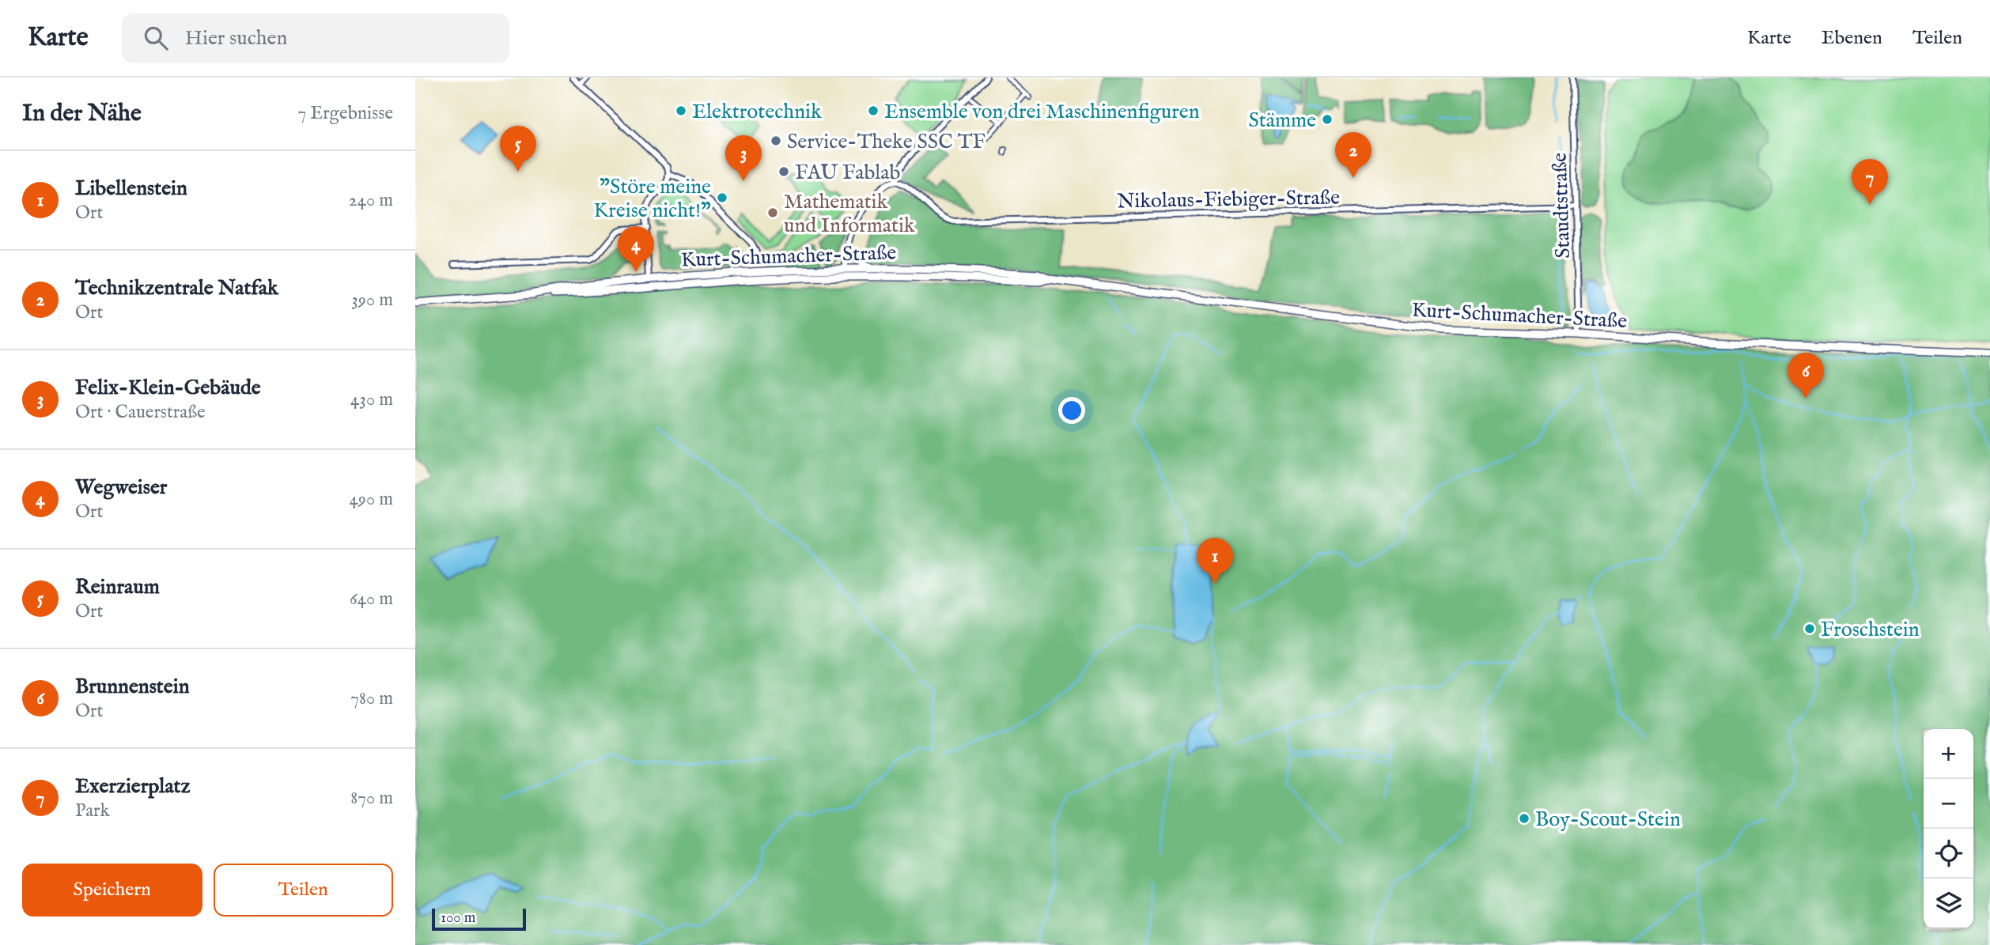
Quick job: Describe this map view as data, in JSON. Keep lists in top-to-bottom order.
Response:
{
  "streets": {
    "main road": ["Kurt-Schumacher-Straße"],
    "street": ["Nikolaus-Fiebiger-Straße", "Staudtstraße"]
  },
  "crossings": [
    ["Nikolaus-Fiebiger-Straße", "Staudtstraße"],
    ["Staudtstraße", "Kurt-Schumacher-Straße"]
  ],
  "places": [
    "Elektrotechnik",
    "Ensemble von drei Maschinenfiguren",
    "Stämme",
    "Service-Theke SSC TF",
    "FAU Fablab",
    "\"Störe meine Kreise nicht!\"",
    "Mathematik und Informatik",
    "Froschstein",
    "Boy-Scout-Stein"
  ],
  "scale_bar": "100 m",
  "page": {
    "header": "Karte",
    "search": "Hier suchen",
    "nav": ["Karte", "Ebenen", "Teilen"],
    "heading": ["In der Nähe", "7 Ergebnisse"],
    "pins": [
      "5",
      "2",
      "3",
      "7",
      "4",
      "6",
      "1"
    ],
    "list": [
      {
        "mark": "1",
        "name": "Libellenstein",
        "note": "Ort",
        "value": "240 m"
      },
      {
        "mark": "2",
        "name": "Technikzentrale Natfak",
        "note": "Ort",
        "value": "390 m"
      },
      {
        "mark": "3",
        "name": "Felix-Klein-Gebäude",
        "note": "Ort · Cauerstraße",
        "value": "430 m"
      },
      {
        "mark": "4",
        "name": "Wegweiser",
        "note": "Ort",
        "value": "490 m"
      },
      {
        "mark": "5",
        "name": "Reinraum",
        "note": "Ort",
        "value": "640 m"
      },
      {
        "mark": "6",
        "name": "Brunnenstein",
        "note": "Ort",
        "value": "780 m"
      },
      {
        "mark": "7",
        "name": "Exerzierplatz",
        "note": "Park",
        "value": "870 m"
      }
    ],
    "map_buttons": ["+", "−"],
    "buttons": ["Speichern", "Teilen"],
    "scale": "100 m"
  }
}
